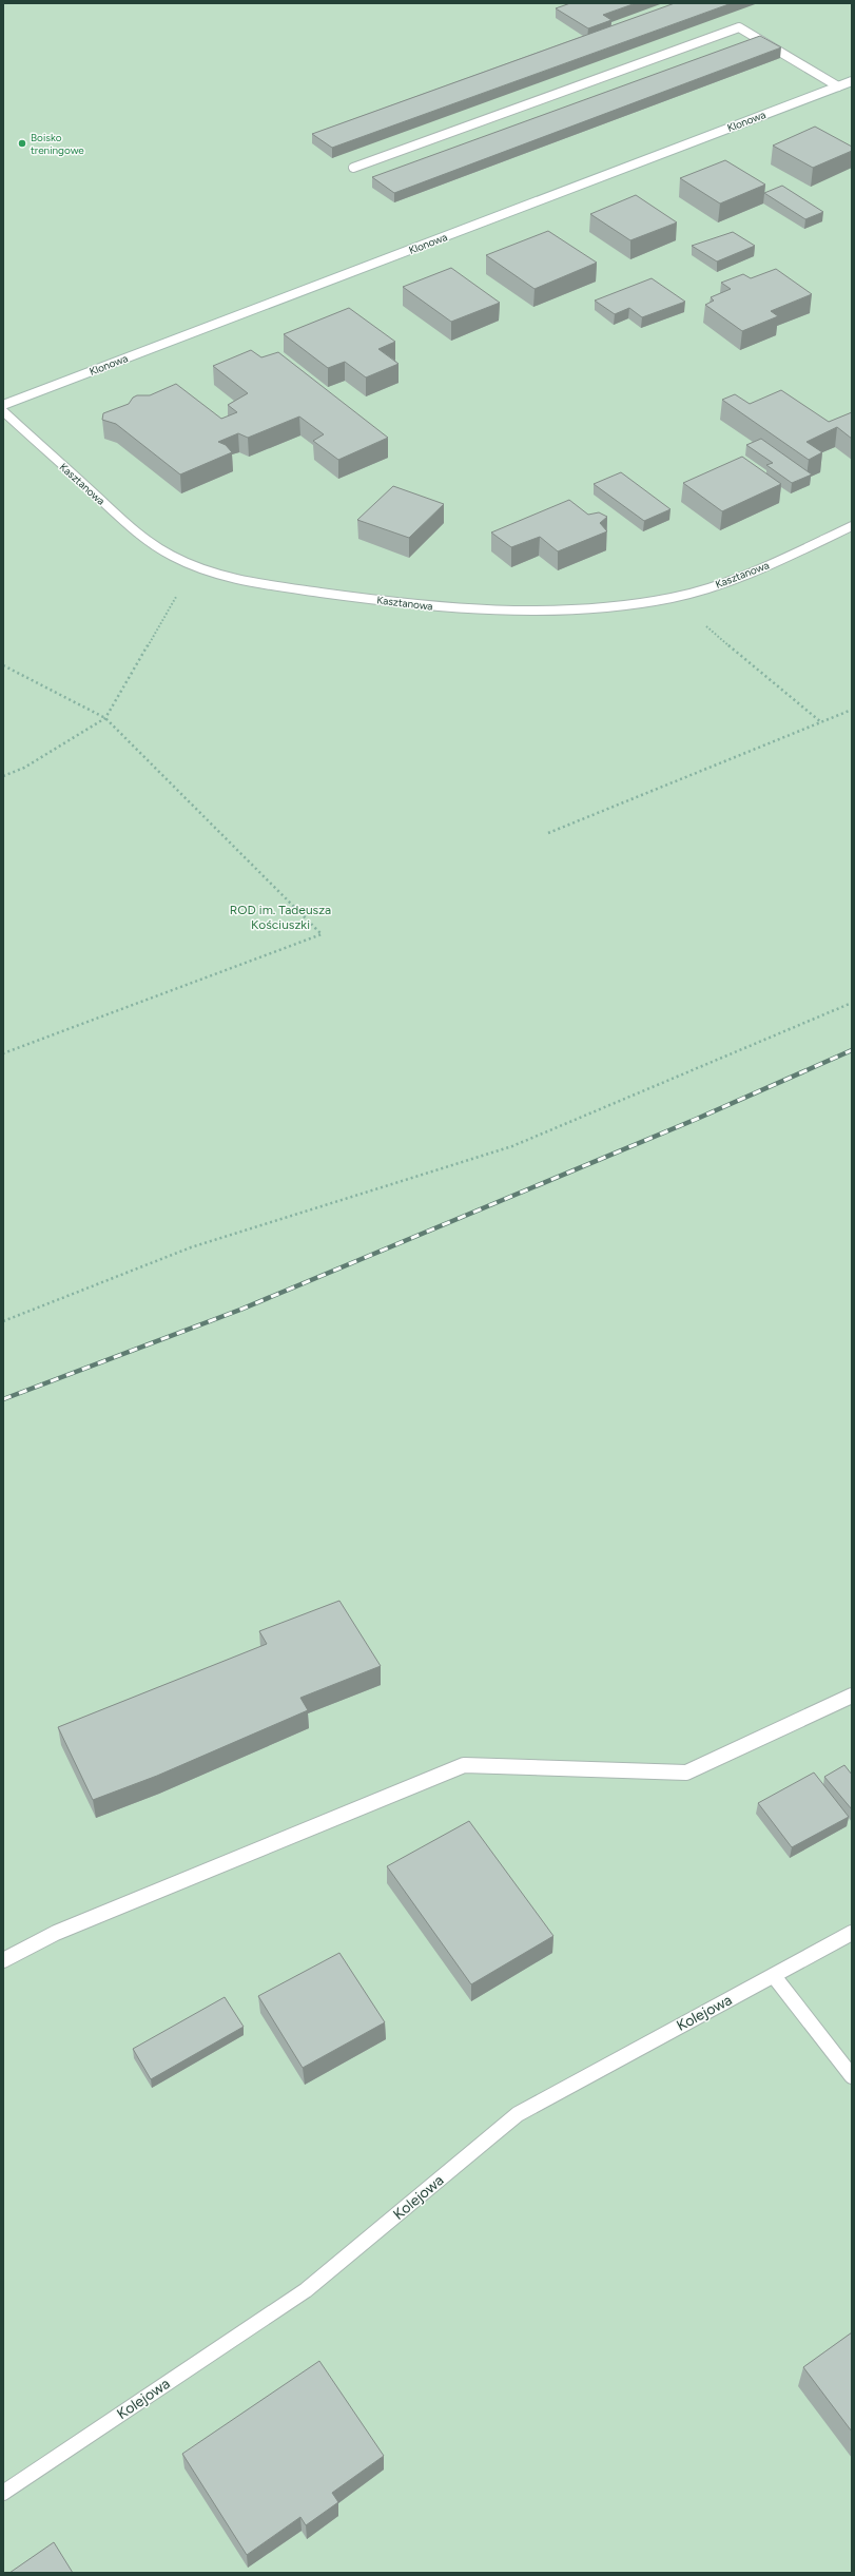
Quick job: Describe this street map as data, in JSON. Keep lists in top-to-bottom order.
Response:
{
  "streets": {
    "street": ["Klonowa", "Kasztanowa", "Kolejowa"]
  },
  "parks": ["ROD im. Tadeusza Kościuszki"],
  "places": ["Boisko treningowe"]
}
